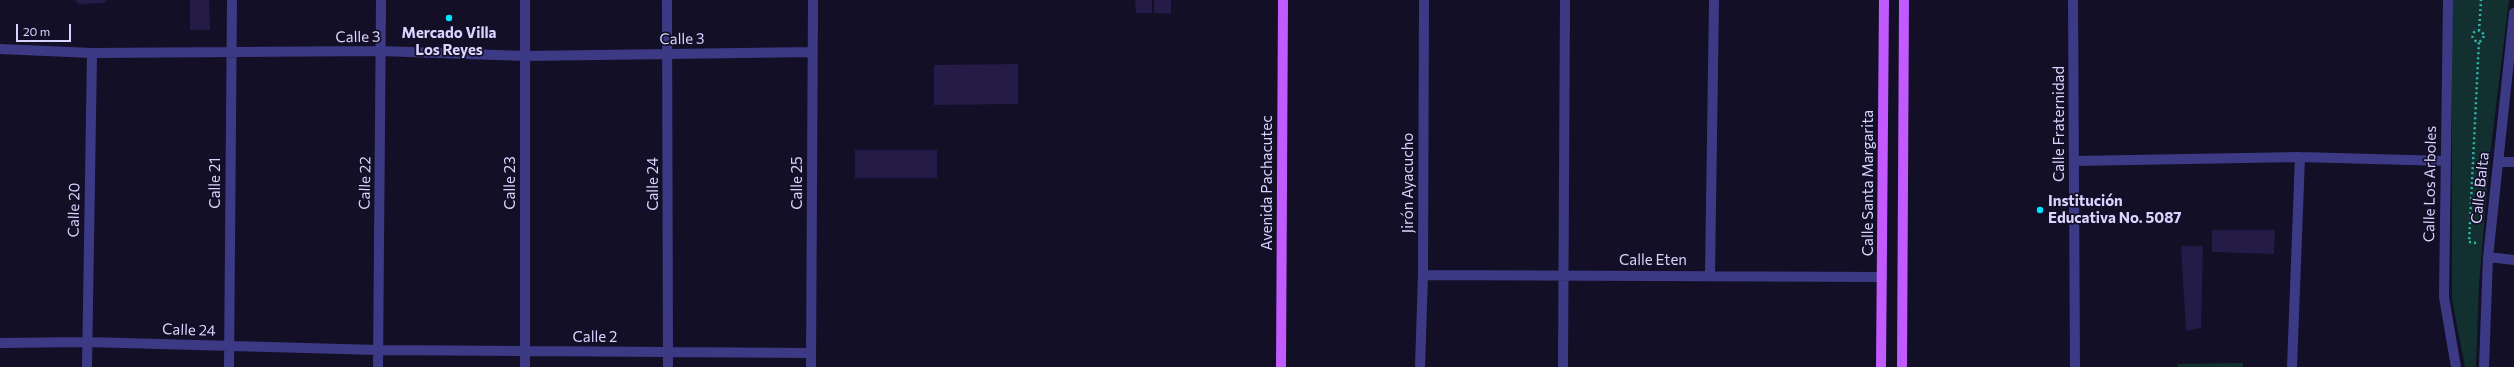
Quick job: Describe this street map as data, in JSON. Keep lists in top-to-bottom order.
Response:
{
  "streets": {
    "main road": ["Avenida Pachacutec", "Calle Santa Margarita"],
    "street": [
      "Calle 3",
      "Calle Fraternidad",
      "Calle 21",
      "Calle 22",
      "Calle 23",
      "Calle 25",
      "Jirón Ayacucho",
      "Calle 24",
      "Calle Los Arboles",
      "Calle Balta",
      "Calle 20",
      "Calle Eten",
      "Calle 2"
    ]
  },
  "crossings": [
    ["Calle 3", "Calle 21"],
    ["Calle 3", "Calle 22"],
    ["Calle 3", "Calle 23"],
    ["Calle 3", "Calle 25"],
    ["Calle 3", "Calle 24"],
    ["Calle 3", "Calle 20"],
    ["Calle 21", "Calle 24"],
    ["Calle 22", "Calle 24"],
    ["Calle 22", "Calle 2"],
    ["Calle 23", "Calle 2"],
    ["Calle 25", "Calle 2"],
    ["Jirón Ayacucho", "Calle Eten"],
    ["Calle Santa Margarita", "Calle Eten"],
    ["Calle 24", "Calle 20"],
    ["Calle 24", "Calle 2"]
  ],
  "places": ["Mercado Villa Los Reyes", "Institución Educativa No. 5087"],
  "scale_bar": "20 m"
}
